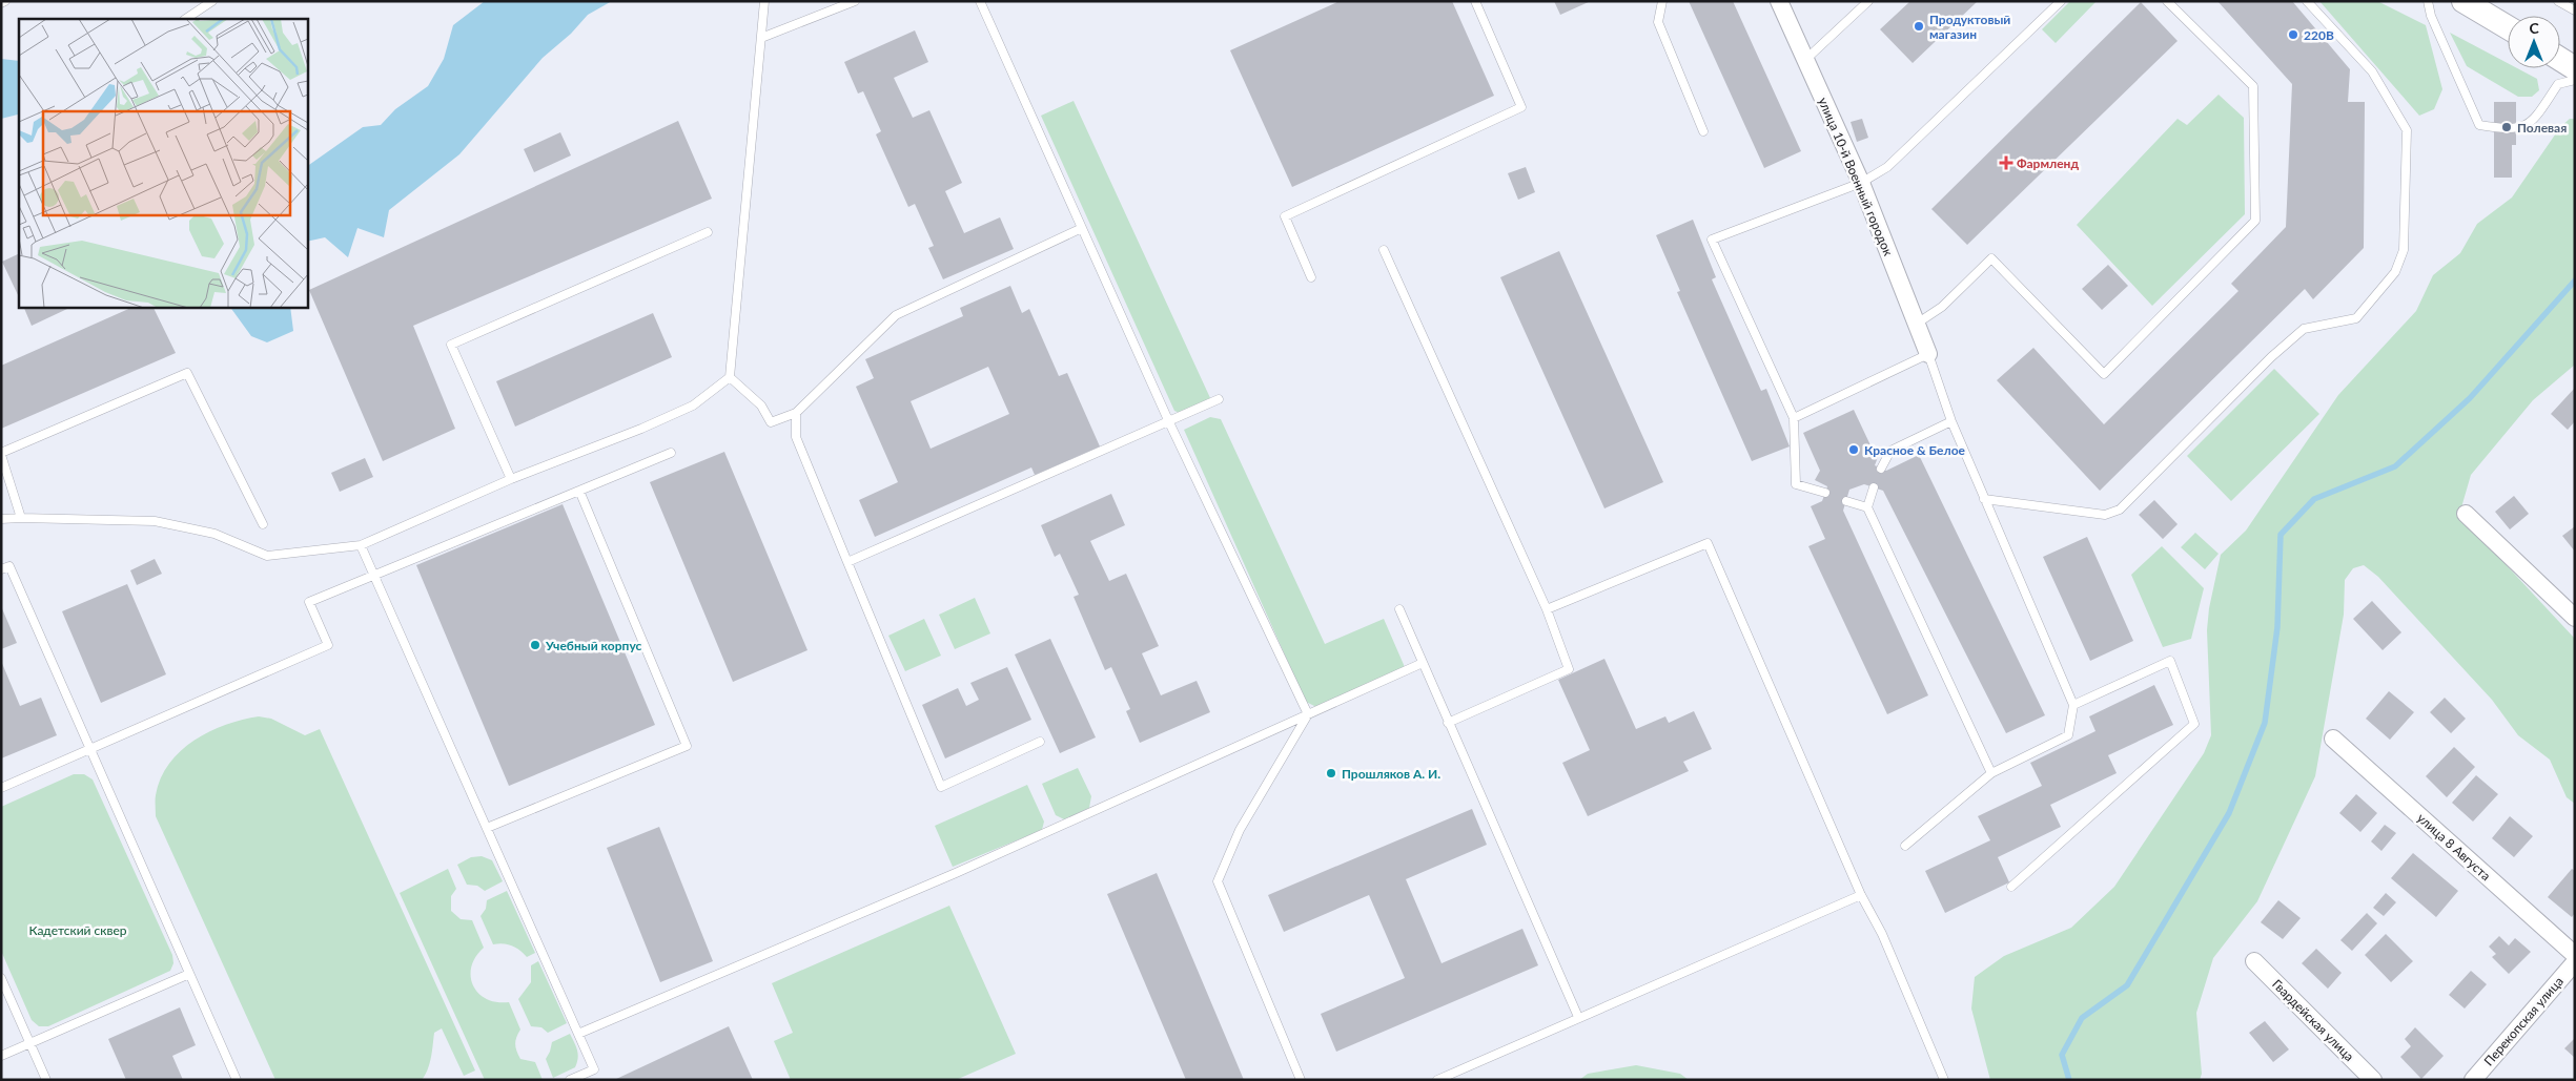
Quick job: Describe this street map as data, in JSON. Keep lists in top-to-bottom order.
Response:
{
  "streets": {
    "street": [
      "улица 10-й Военный городок",
      "улица 8 Августа",
      "Гвардейская улица",
      "Перекопская улица"
    ]
  },
  "parks": ["Кадетский сквер"],
  "places": {
    "other": [
      "Продуктовый магазин",
      "220В",
      "Полевая",
      "Красное & Белое",
      "Учебный корпус",
      "Прошляков А. И."
    ],
    "health": ["Фармленд"]
  },
  "north": "top"
}
